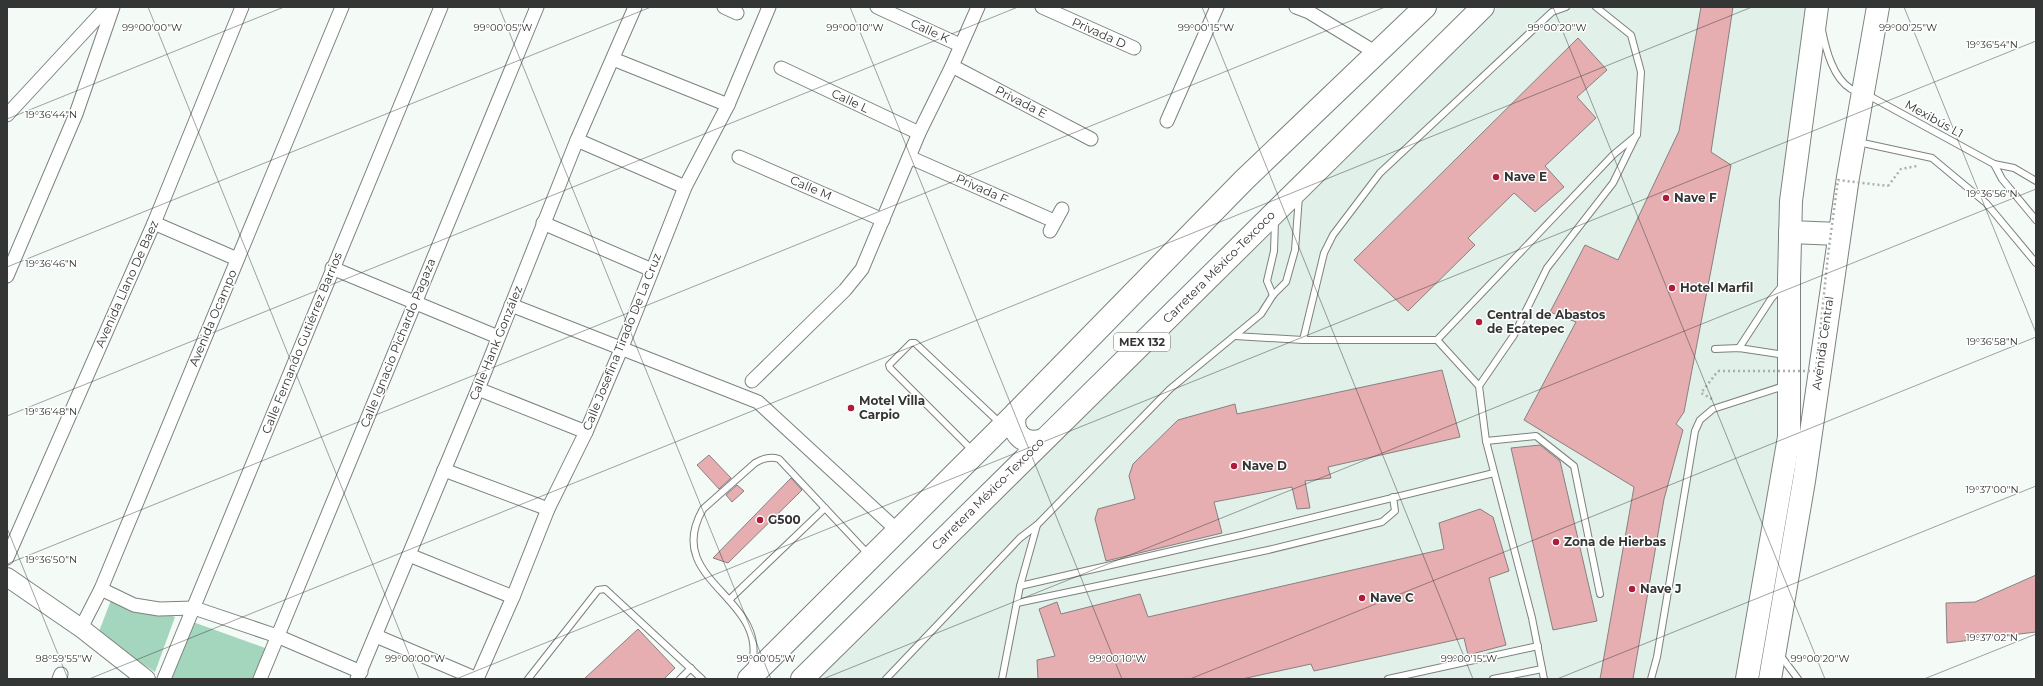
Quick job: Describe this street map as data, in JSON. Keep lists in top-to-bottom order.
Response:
{
  "streets": {
    "highway": ["Carretera México-Texcoco", "MEX 132", "Avenida Central"],
    "street": [
      "Calle K",
      "Privada D",
      "Calle L",
      "Privada E",
      "Calle M",
      "Privada F",
      "Avenida Llano De Baez",
      "Avenida Ocampo",
      "Calle Josefina Tirado De La Cruz",
      "Calle Fernando Gutiérrez Barrios",
      "Calle Ignacio Pichardo Pagaza",
      "Calle Hank González"
    ],
    "lane": ["Mexibús L1"]
  },
  "crossings": [
    ["Mexibús L1", "Avenida Central"]
  ],
  "places": [
    "Nave E",
    "Nave F",
    "Hotel Marfil",
    "Central de Abastos de Ecatepec",
    "Motel Villa Carpio",
    "Nave D",
    "G500",
    "Zona de Hierbas",
    "Nave J",
    "Nave C"
  ],
  "coordinates": [
    "99°00'05\"W",
    "99°00'20\"W",
    "99°00'25\"W",
    "99°00'00\"W",
    "99°00'10\"W",
    "99°00'15\"W",
    "19°36'54\"N",
    "19°36'44\"N",
    "19°36'56\"N",
    "19°36'46\"N",
    "19°36'58\"N",
    "19°36'48\"N",
    "19°37'00\"N",
    "19°36'50\"N",
    "19°37'02\"N",
    "98°59'55\"W"
  ]
}
